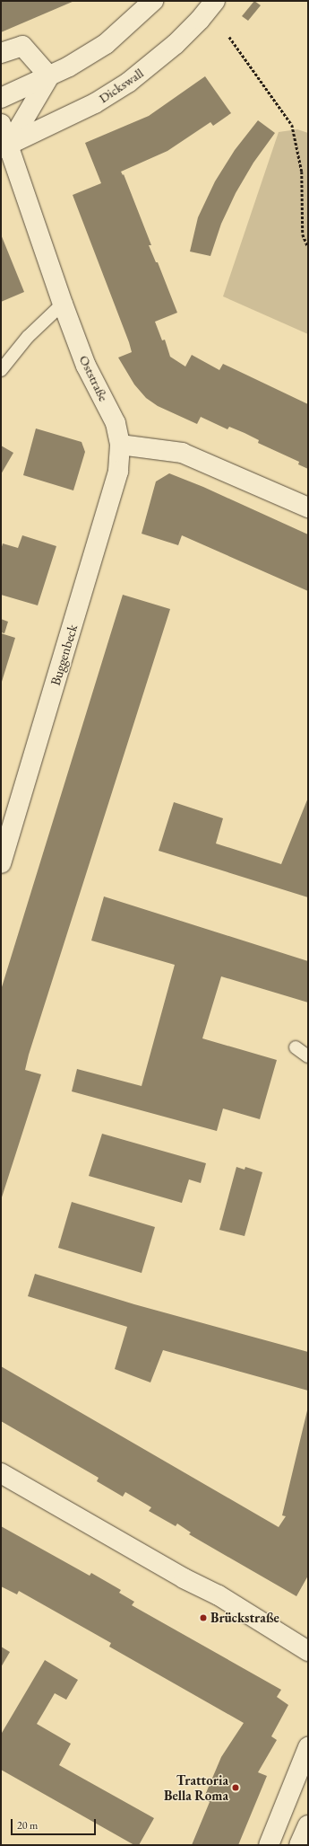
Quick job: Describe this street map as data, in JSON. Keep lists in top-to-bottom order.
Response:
{
  "streets": {
    "street": ["Dickswall", "Oststraße", "Buggenbeck"]
  },
  "crossings": [
    ["Dickswall", "Oststraße"],
    ["Oststraße", "Buggenbeck"]
  ],
  "places": ["Brückstraße", "Trattoria Bella Roma"],
  "scale_bar": "20 m"
}
